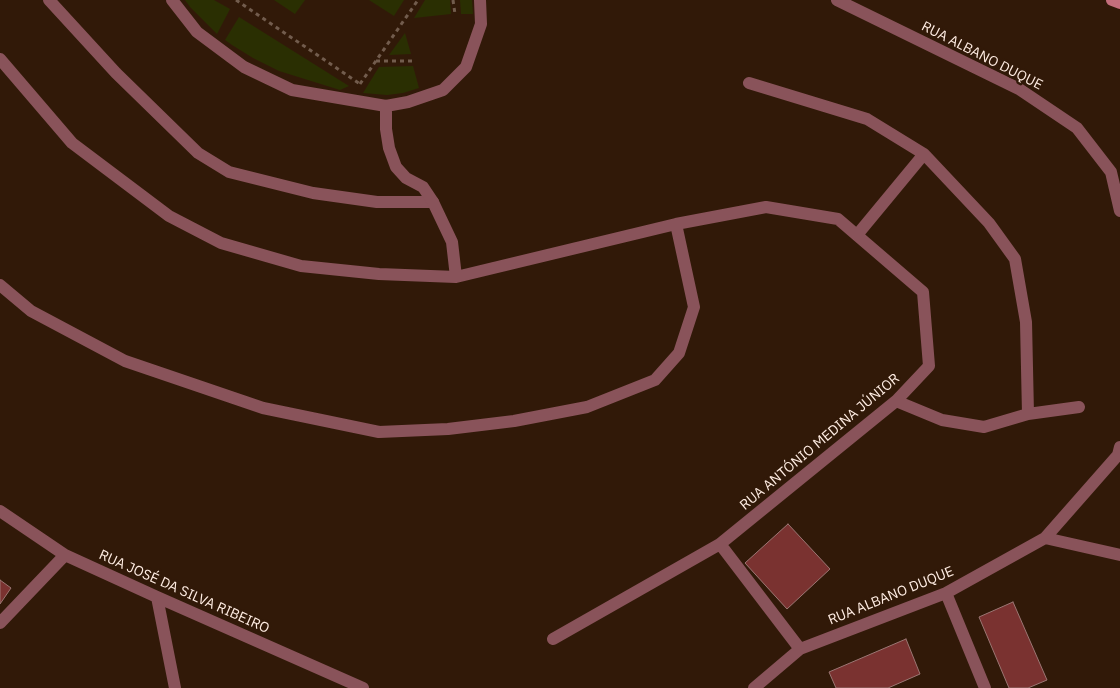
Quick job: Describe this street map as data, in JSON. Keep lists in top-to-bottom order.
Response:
{
  "streets": {
    "street": ["RUA ALBANO DUQUE", "RUA ANTÓNIO MEDINA JÚNIOR", "RUA JOSÉ DA SILVA RIBEIRO"]
  }
}
